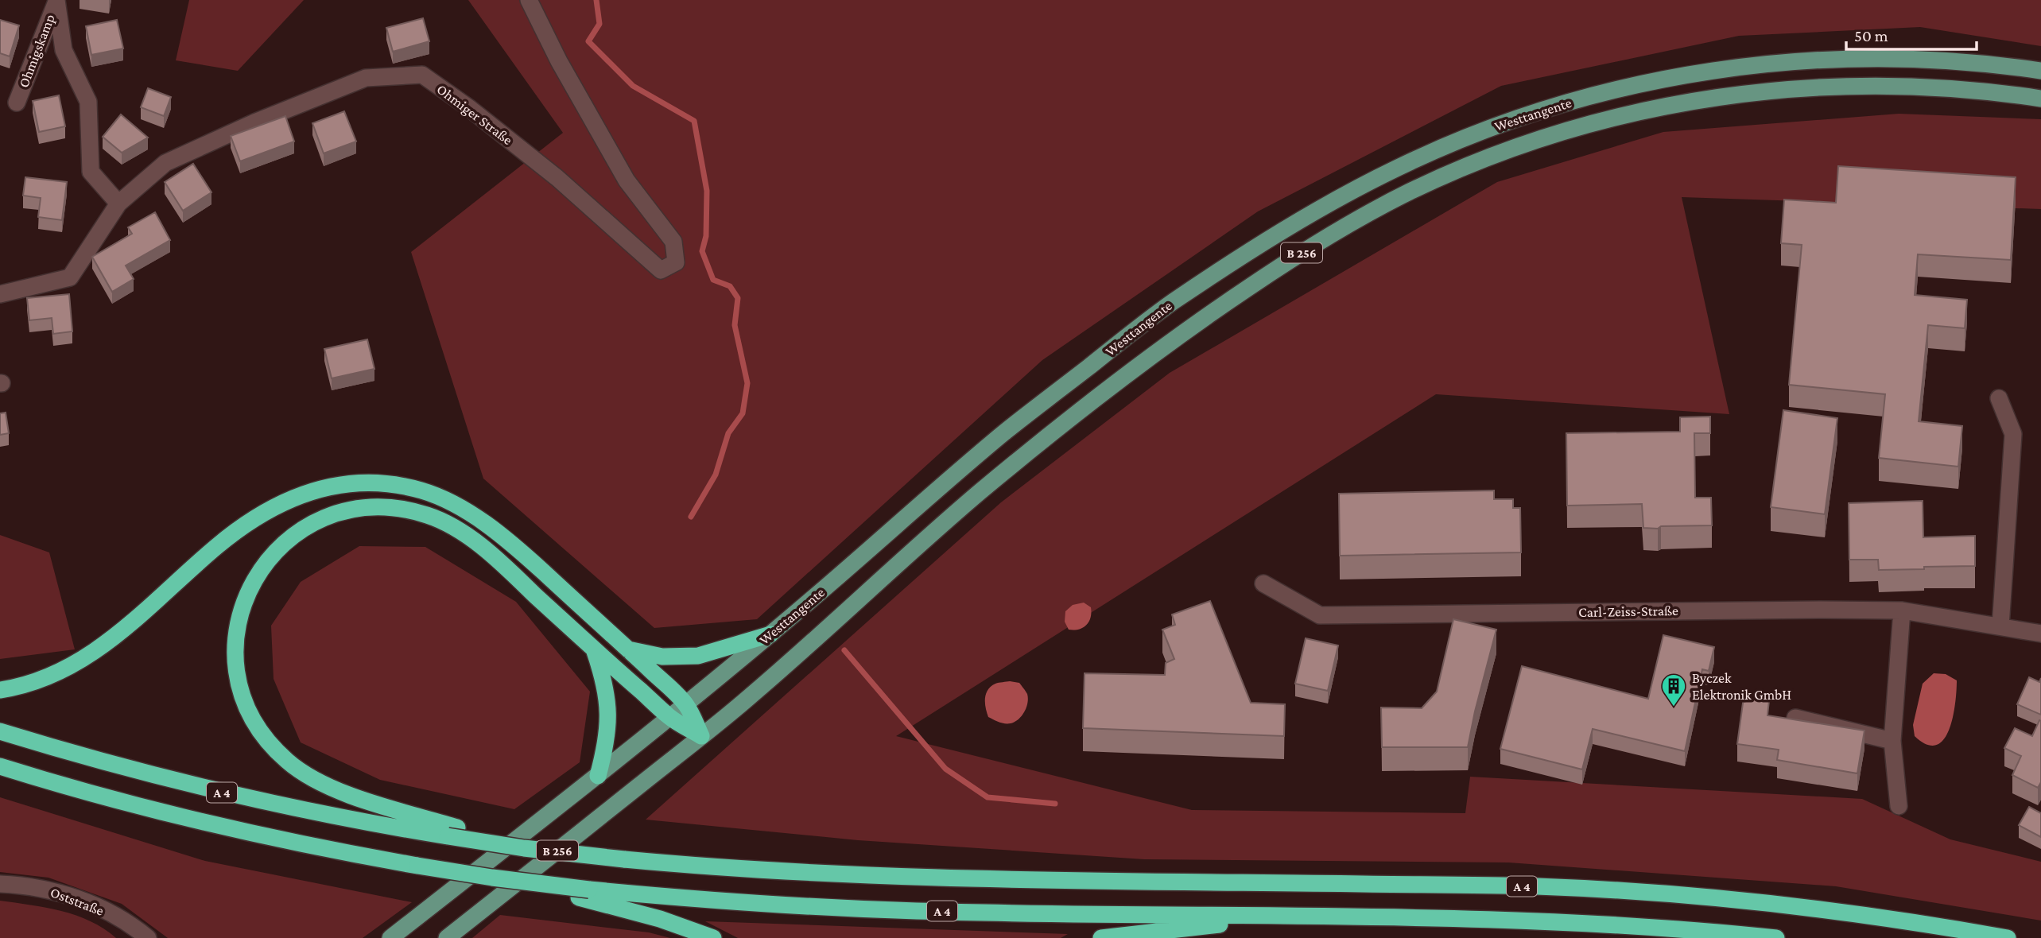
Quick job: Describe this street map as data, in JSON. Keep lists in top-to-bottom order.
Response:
{
  "streets": {
    "highway": ["A 4"],
    "main road": ["Westtangente", "B 256"],
    "street": [
      "Ohmigskamp",
      "Ohmiger Straße",
      "Carl-Zeiss-Straße",
      "Oststraße"
    ]
  },
  "crossings": [
    ["Ohmigskamp", "Ohmiger Straße"]
  ],
  "places": {
    "building": ["Byczek Elektronik GmbH"]
  },
  "scale_bar": "50 m"
}
